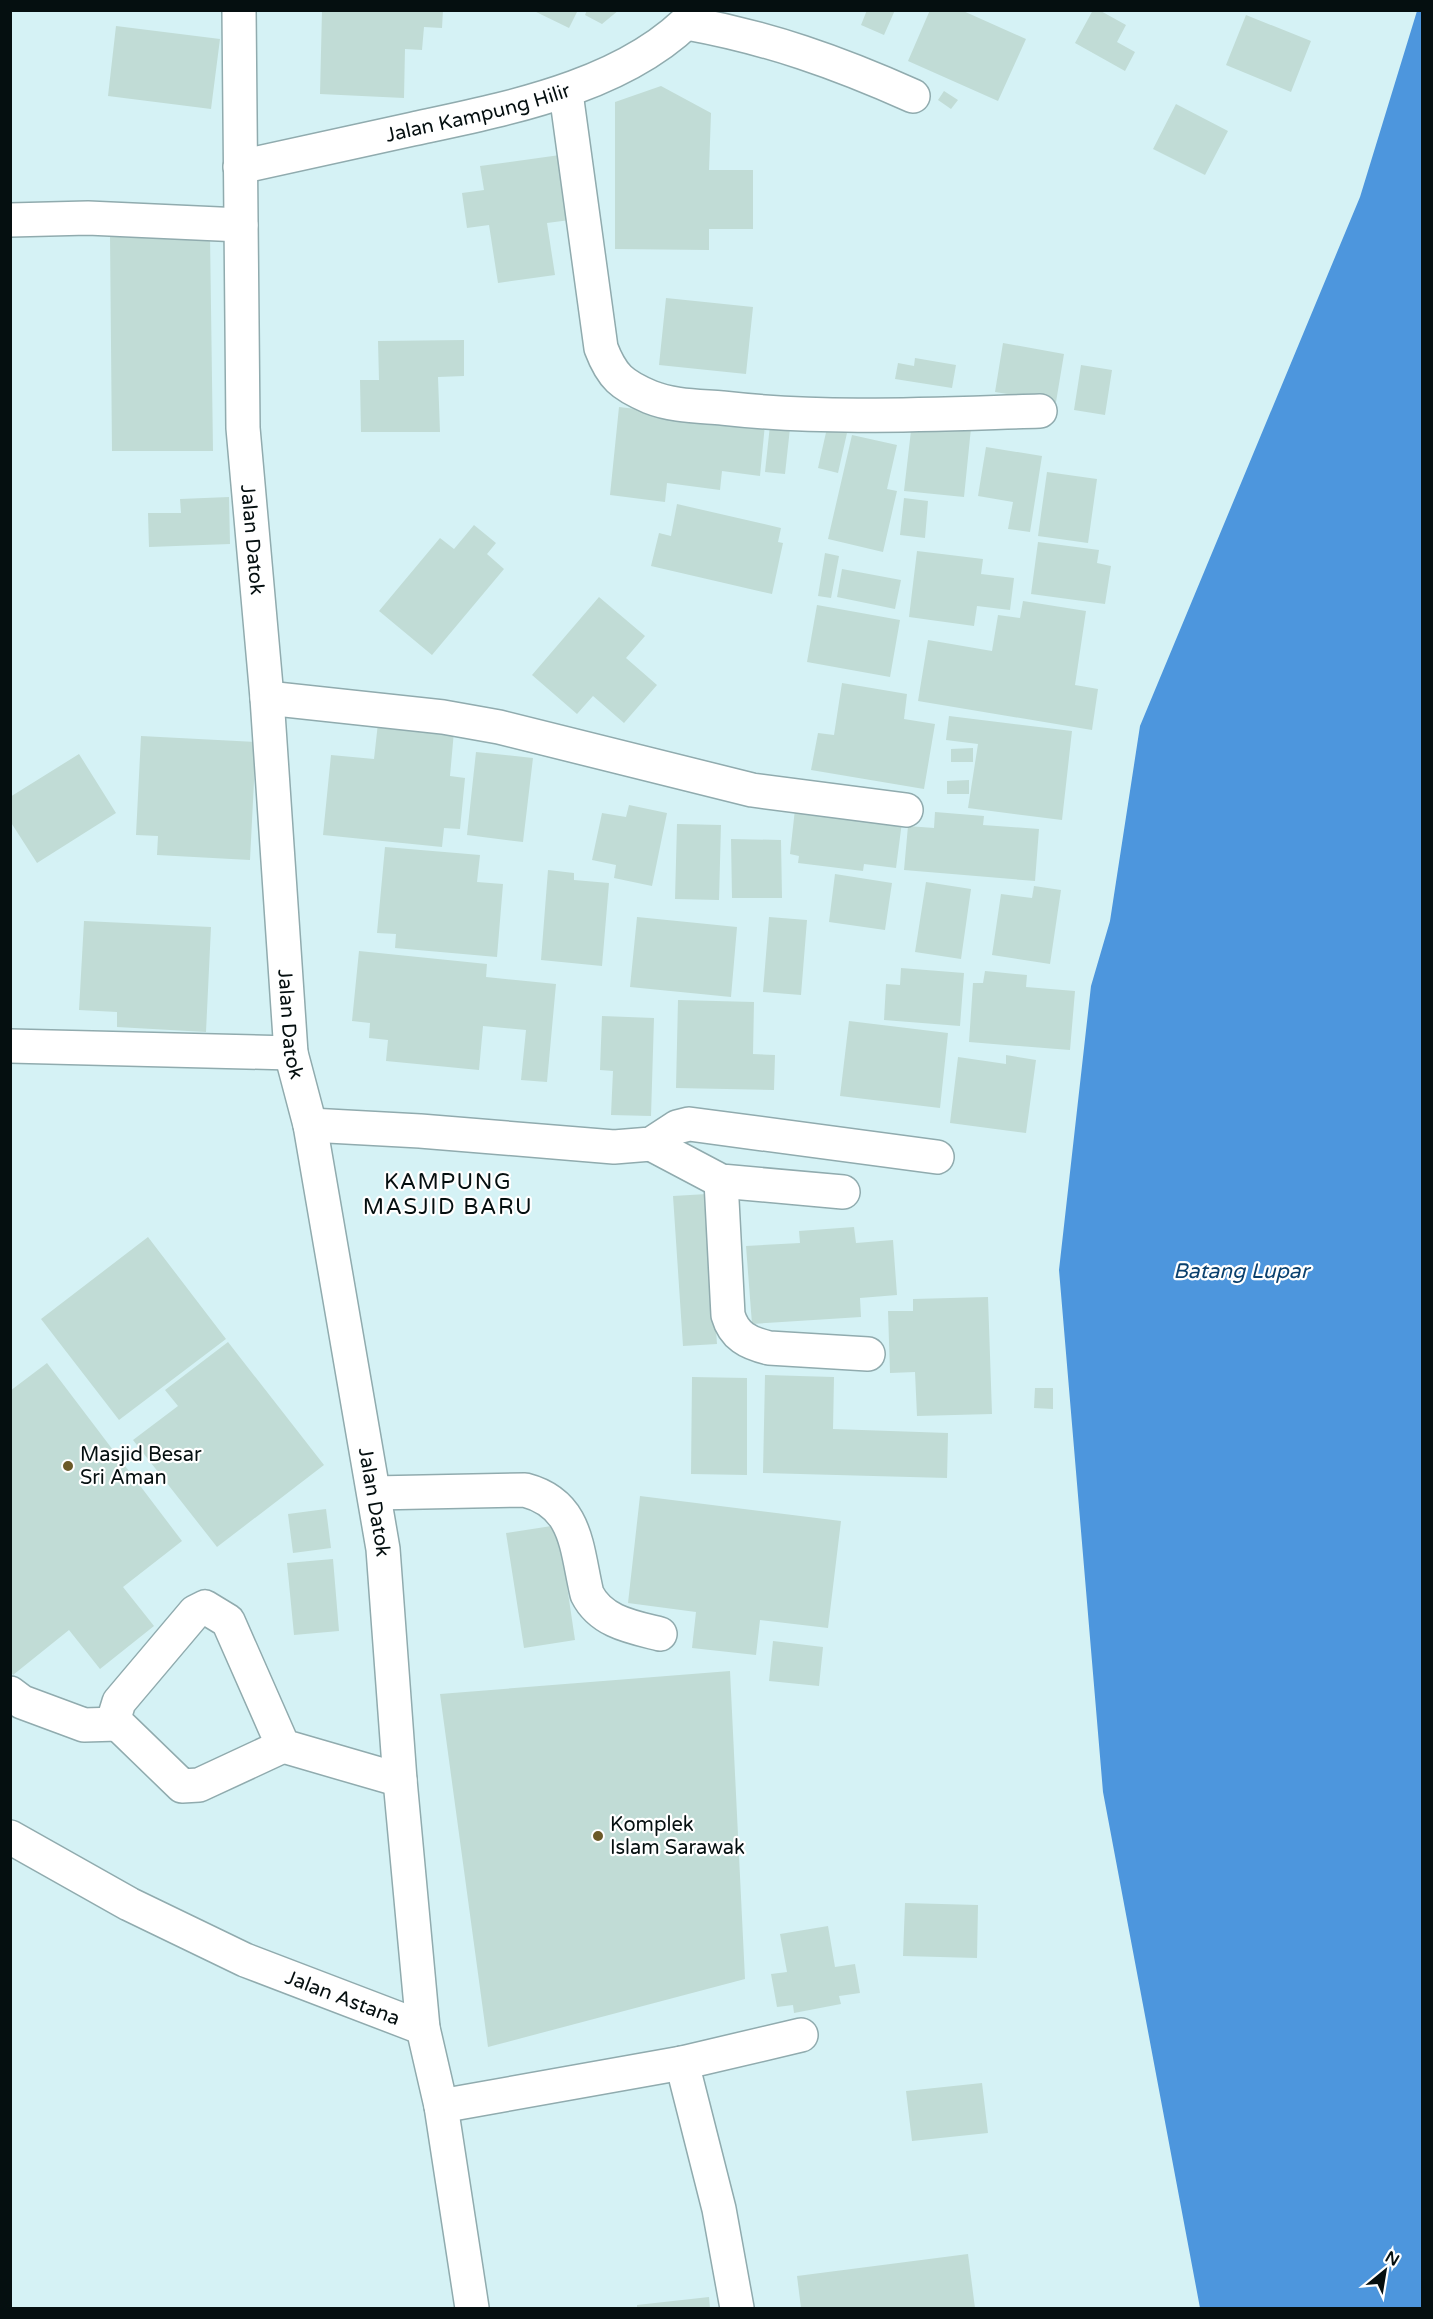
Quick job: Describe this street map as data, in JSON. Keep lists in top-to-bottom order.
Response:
{
  "streets": {
    "street": ["Jalan Kampung Hilir", "Jalan Datok", "Jalan Astana"]
  },
  "crossings": [
    ["Jalan Kampung Hilir", "Jalan Datok"],
    ["Jalan Datok", "Jalan Astana"]
  ],
  "districts": ["KAMPUNG MASJID BARU"],
  "water": ["Batang Lupar"],
  "places": ["Masjid Besar Sri Aman", "Komplek Islam Sarawak"],
  "north": "top right"
}
